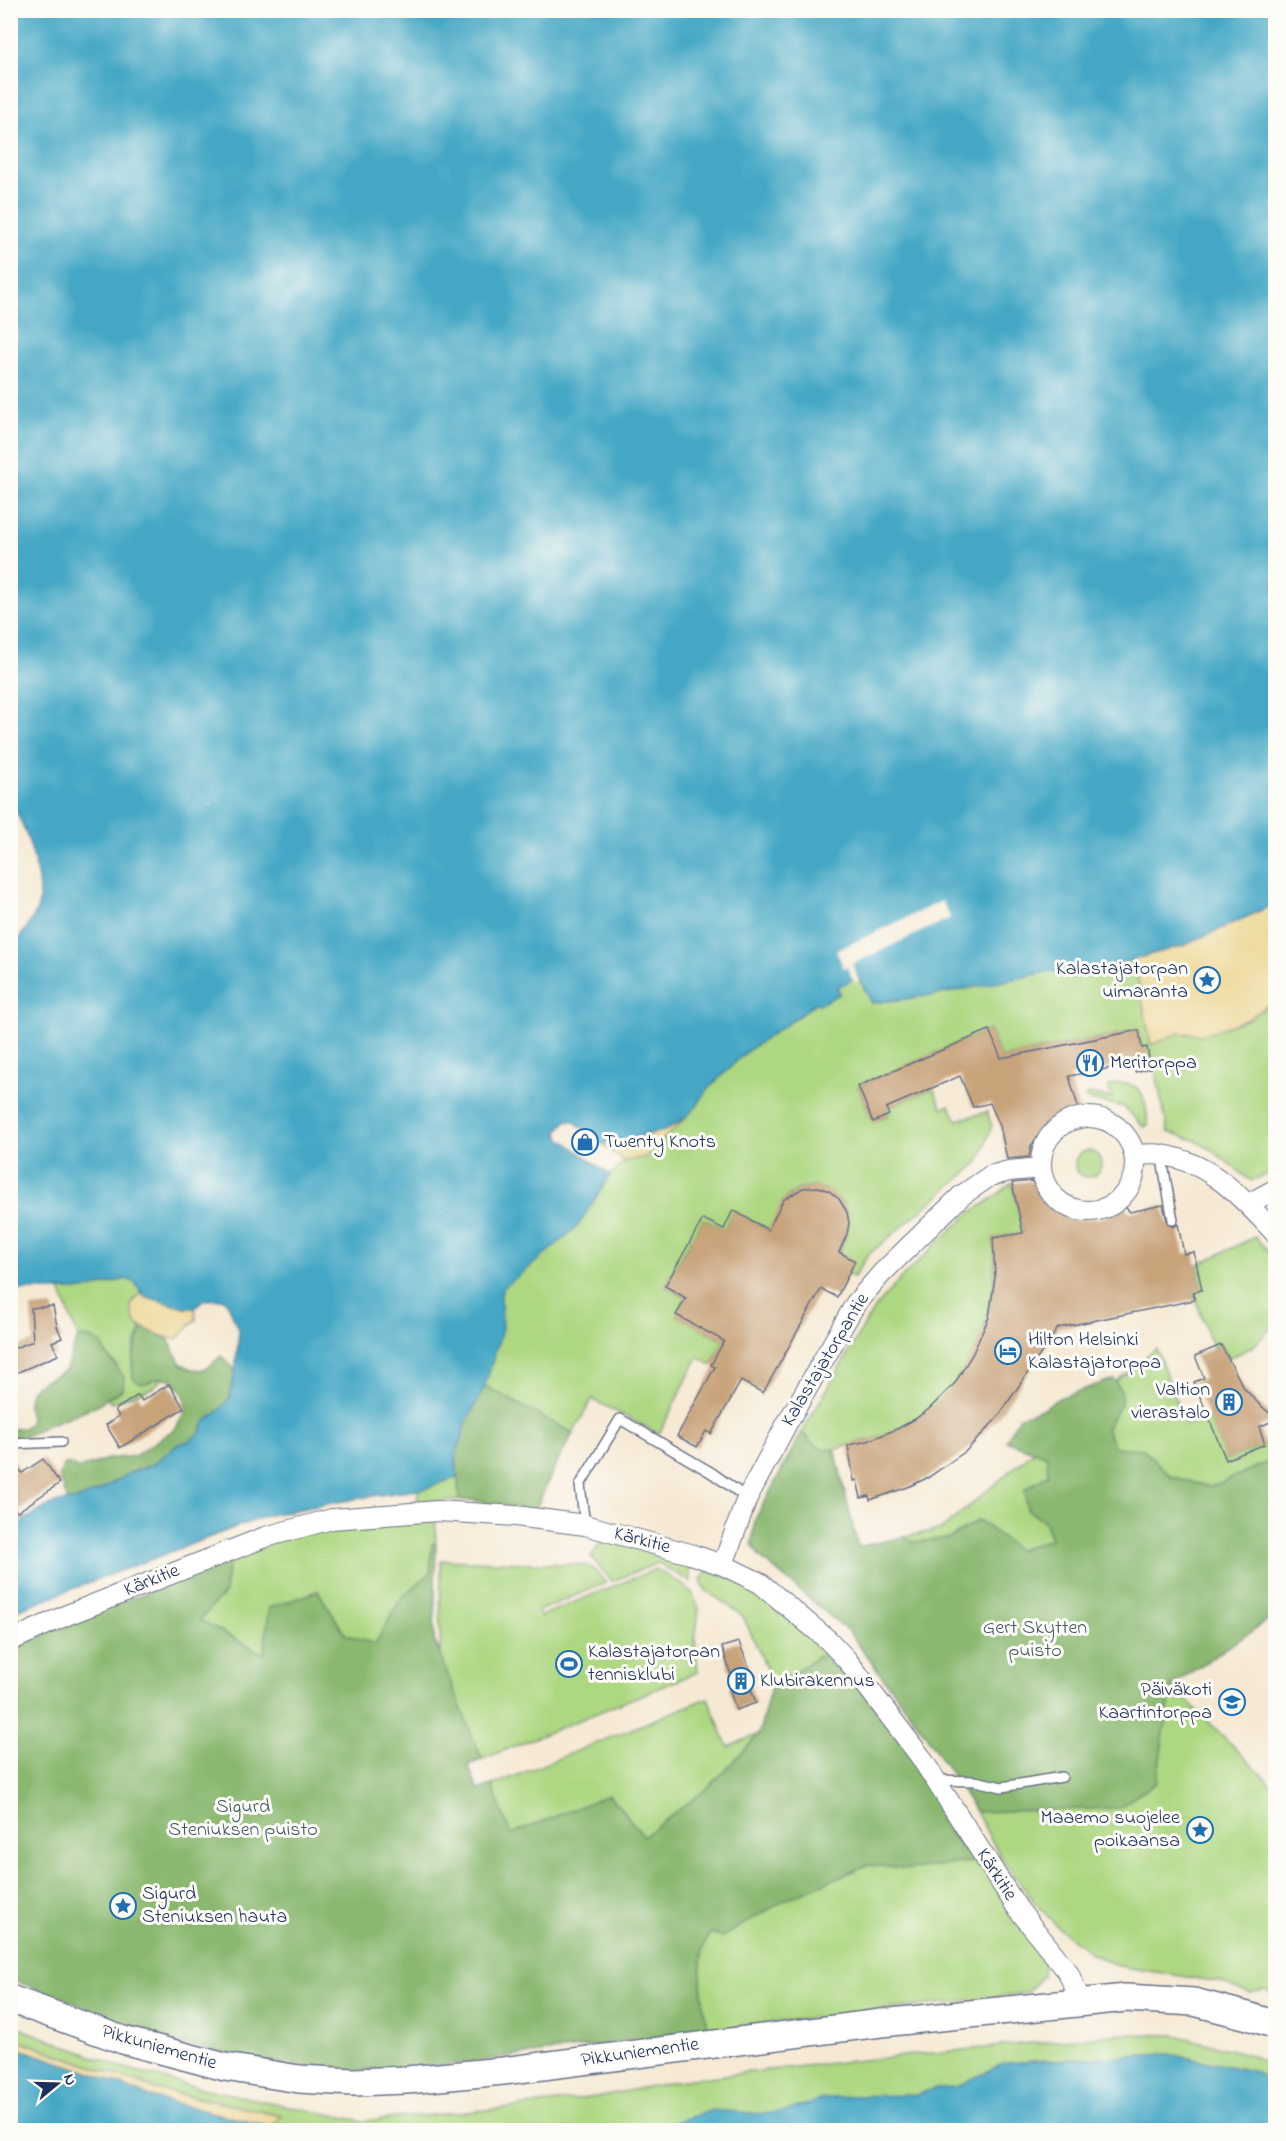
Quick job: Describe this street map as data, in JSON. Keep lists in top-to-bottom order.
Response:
{
  "streets": {
    "main road": ["Pikkuniementie"],
    "street": ["Kalastajatorpantie", "Kärkitie"]
  },
  "crossings": [
    ["Kalastajatorpantie", "Kärkitie"],
    ["Kärkitie", "Pikkuniementie"]
  ],
  "parks": ["Gert Skytten puisto", "Sigurd Steniuksen puisto"],
  "places": {
    "place": ["Kalastajatorpan uimaranta", "Maaemo suojelee poikaansa", "Sigurd Steniuksen hauta"],
    "restaurant": ["Meritorppa"],
    "shop": ["Twenty Knots"],
    "hotel": ["Hilton Helsinki Kalastajatorppa"],
    "building": ["Valtion vierastalo", "Klubirakennus"],
    "sports": ["Kalastajatorpan tennisklubi"],
    "school or university": ["Päiväkoti Kaartintorppa"]
  },
  "north": "right"
}
